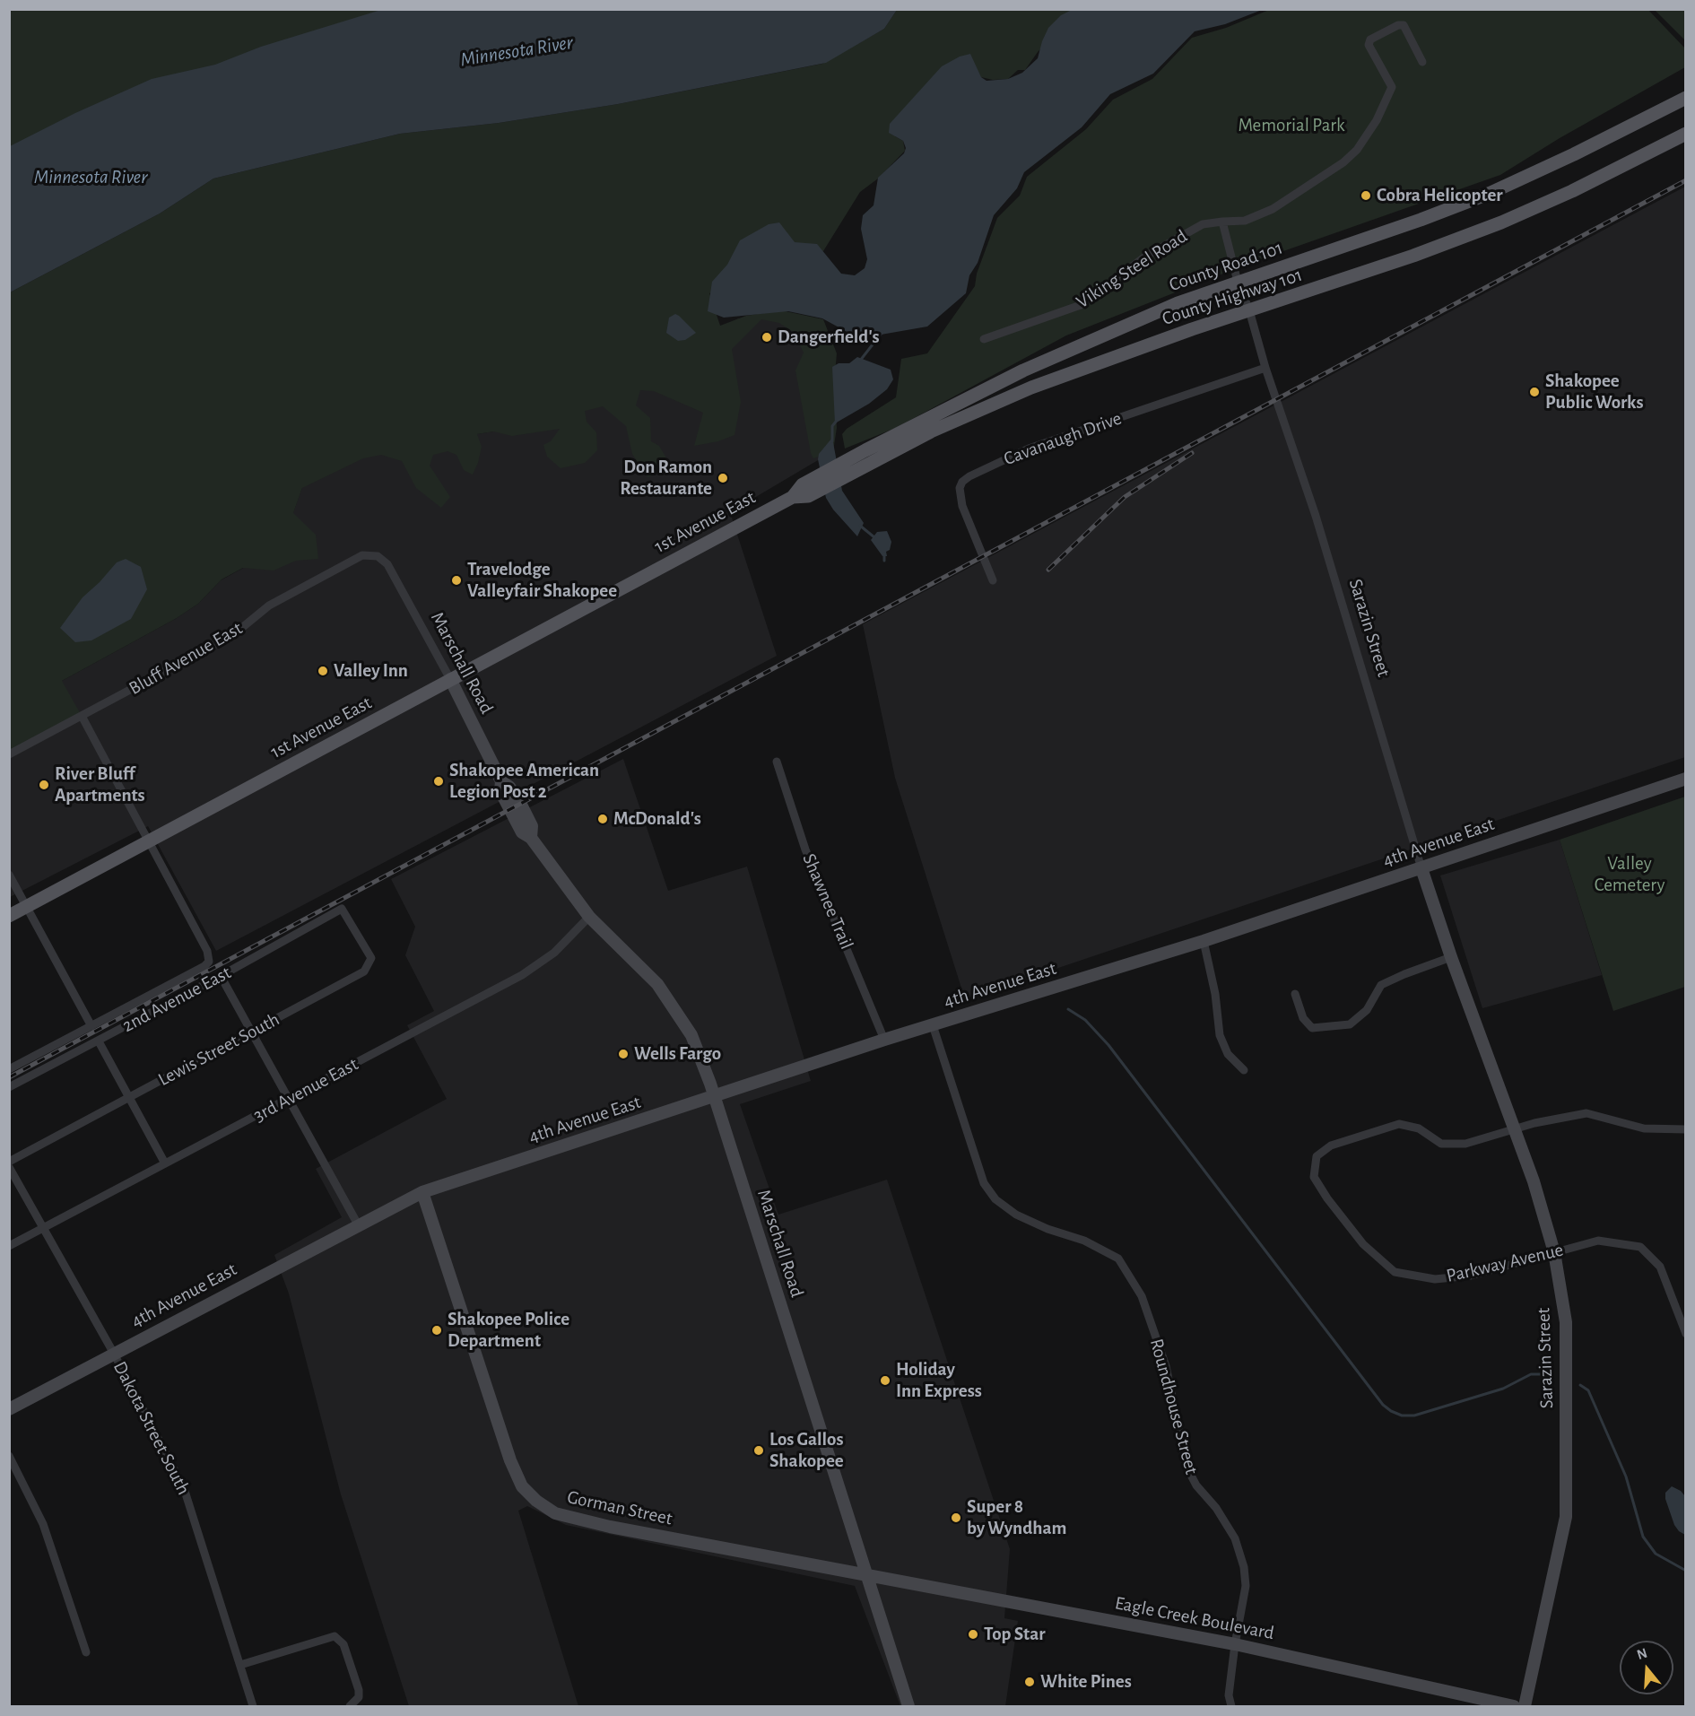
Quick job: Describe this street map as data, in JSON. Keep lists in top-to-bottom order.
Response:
{
  "streets": {
    "main road": ["County Road 101", "County Highway 101", "1st Avenue East"],
    "street": [
      "Viking Steel Road",
      "Cavanaugh Drive",
      "Sarazin Street",
      "Bluff Avenue East",
      "Marschall Road",
      "4th Avenue East",
      "Shawnee Trail",
      "2nd Avenue East",
      "Lewis Street South",
      "3rd Avenue East",
      "Parkway Avenue",
      "Roundhouse Street",
      "Dakota Street South",
      "Gorman Street",
      "Eagle Creek Boulevard"
    ]
  },
  "crossings": [
    ["County Road 101", "County Highway 101"],
    ["County Road 101", "1st Avenue East"],
    ["County Highway 101", "1st Avenue East"],
    ["County Highway 101", "Sarazin Street"],
    ["Cavanaugh Drive", "Sarazin Street"],
    ["1st Avenue East", "Marschall Road"],
    ["1st Avenue East", "2nd Avenue East"],
    ["Sarazin Street", "4th Avenue East"],
    ["Sarazin Street", "Parkway Avenue"],
    ["Bluff Avenue East", "Marschall Road"],
    ["Marschall Road", "4th Avenue East"],
    ["Marschall Road", "3rd Avenue East"],
    ["Marschall Road", "Gorman Street"],
    ["Marschall Road", "Eagle Creek Boulevard"],
    ["4th Avenue East", "Shawnee Trail"],
    ["4th Avenue East", "Roundhouse Street"],
    ["4th Avenue East", "Dakota Street South"],
    ["4th Avenue East", "Gorman Street"],
    ["2nd Avenue East", "Lewis Street South"],
    ["3rd Avenue East", "Dakota Street South"],
    ["Roundhouse Street", "Eagle Creek Boulevard"],
    ["Gorman Street", "Eagle Creek Boulevard"]
  ],
  "water": ["Minnesota River"],
  "parks": ["Memorial Park", "Valley Cemetery"],
  "places": [
    "Cobra Helicopter",
    "Dangerfield's",
    "Shakopee Public Works",
    "Don Ramon Restaurante",
    "Travelodge Valleyfair Shakopee",
    "Valley Inn",
    "Shakopee American Legion Post 2",
    "River Bluff Apartments",
    "McDonald's",
    "Wells Fargo",
    "Shakopee Police Department",
    "Holiday Inn Express",
    "Los Gallos Shakopee",
    "Super 8 by Wyndham",
    "Top Star",
    "White Pines"
  ],
  "north": "top"
}
